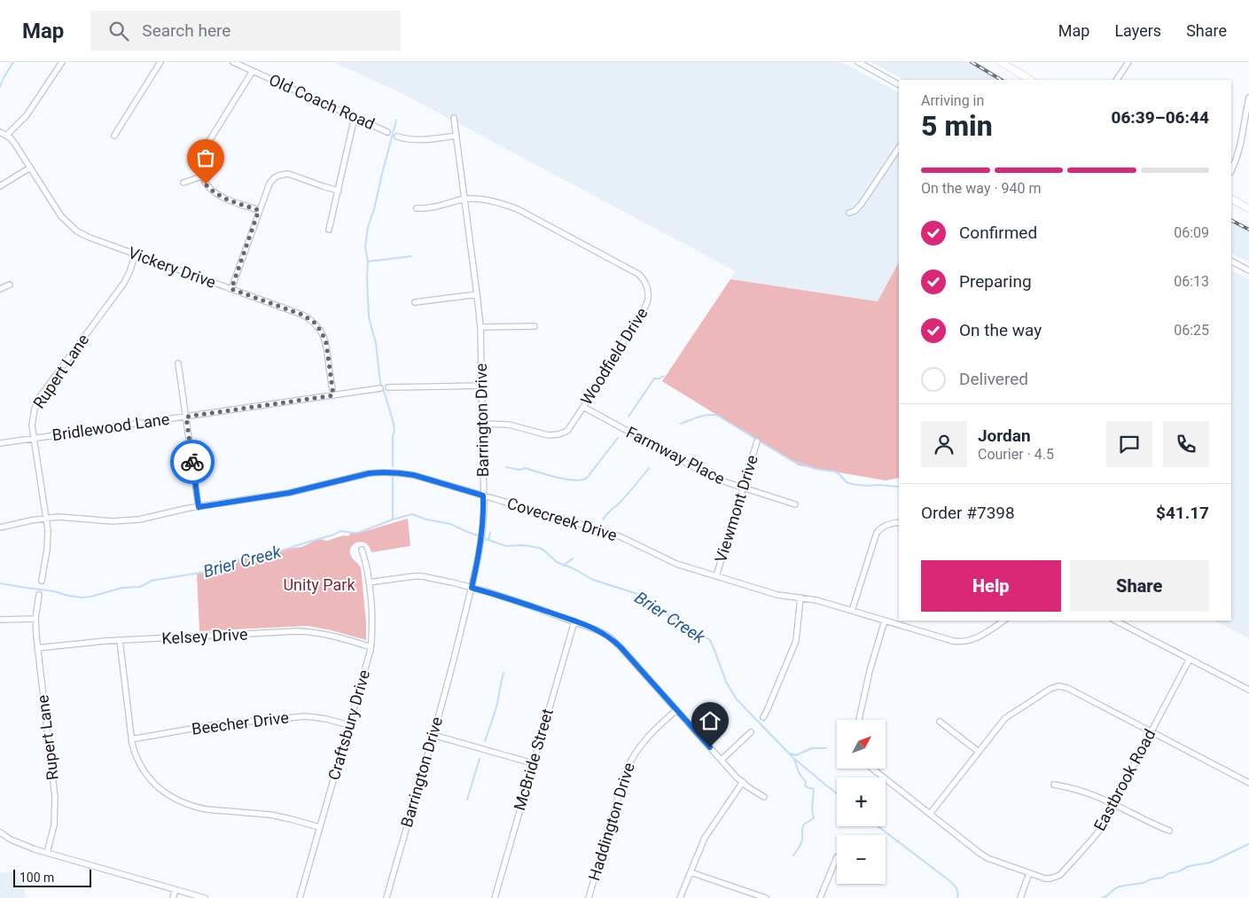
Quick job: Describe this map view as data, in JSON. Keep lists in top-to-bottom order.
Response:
{
  "streets": {
    "street": [
      "Old Coach Road",
      "Vickery Drive",
      "Woodfield Drive",
      "Rupert Lane",
      "Barrington Drive",
      "Bridlewood Lane",
      "Farmway Place",
      "Viewmont Drive",
      "Covecreek Drive",
      "Kelsey Drive",
      "Beecher Drive",
      "Craftsbury Drive",
      "McBride Street",
      "Eastbrook Road",
      "Haddington Drive"
    ]
  },
  "crossings": [
    ["Vickery Drive", "Rupert Lane"],
    ["Vickery Drive", "Bridlewood Lane"],
    ["Woodfield Drive", "Barrington Drive"],
    ["Woodfield Drive", "Farmway Place"],
    ["Rupert Lane", "Bridlewood Lane"],
    ["Rupert Lane", "Covecreek Drive"],
    ["Rupert Lane", "Kelsey Drive"],
    ["Barrington Drive", "Covecreek Drive"],
    ["Farmway Place", "Viewmont Drive"],
    ["Viewmont Drive", "Covecreek Drive"],
    ["Kelsey Drive", "Craftsbury Drive"],
    ["Beecher Drive", "Craftsbury Drive"]
  ],
  "water": ["Brier Creek"],
  "parks": ["Unity Park"],
  "scale_bar": "100 m",
  "north": "top right",
  "page": {
    "header": "Map",
    "search": "Search here",
    "nav": ["Map", "Layers", "Share"],
    "heading": ["5 min", "Arriving in", "06:39–06:44"],
    "panel": [
      "Jordan",
      "Courier · 4.5",
      "Order #7398",
      "$41.17"
    ],
    "bar": "On the way · 940 m",
    "list": [
      ["Confirmed", "06:09"],
      ["Preparing", "06:13"],
      ["On the way", "06:25"],
      "Delivered"
    ],
    "buttons": ["Help", "Share"],
    "map_buttons": ["+", "−"],
    "scale": "100 m"
  }
}
